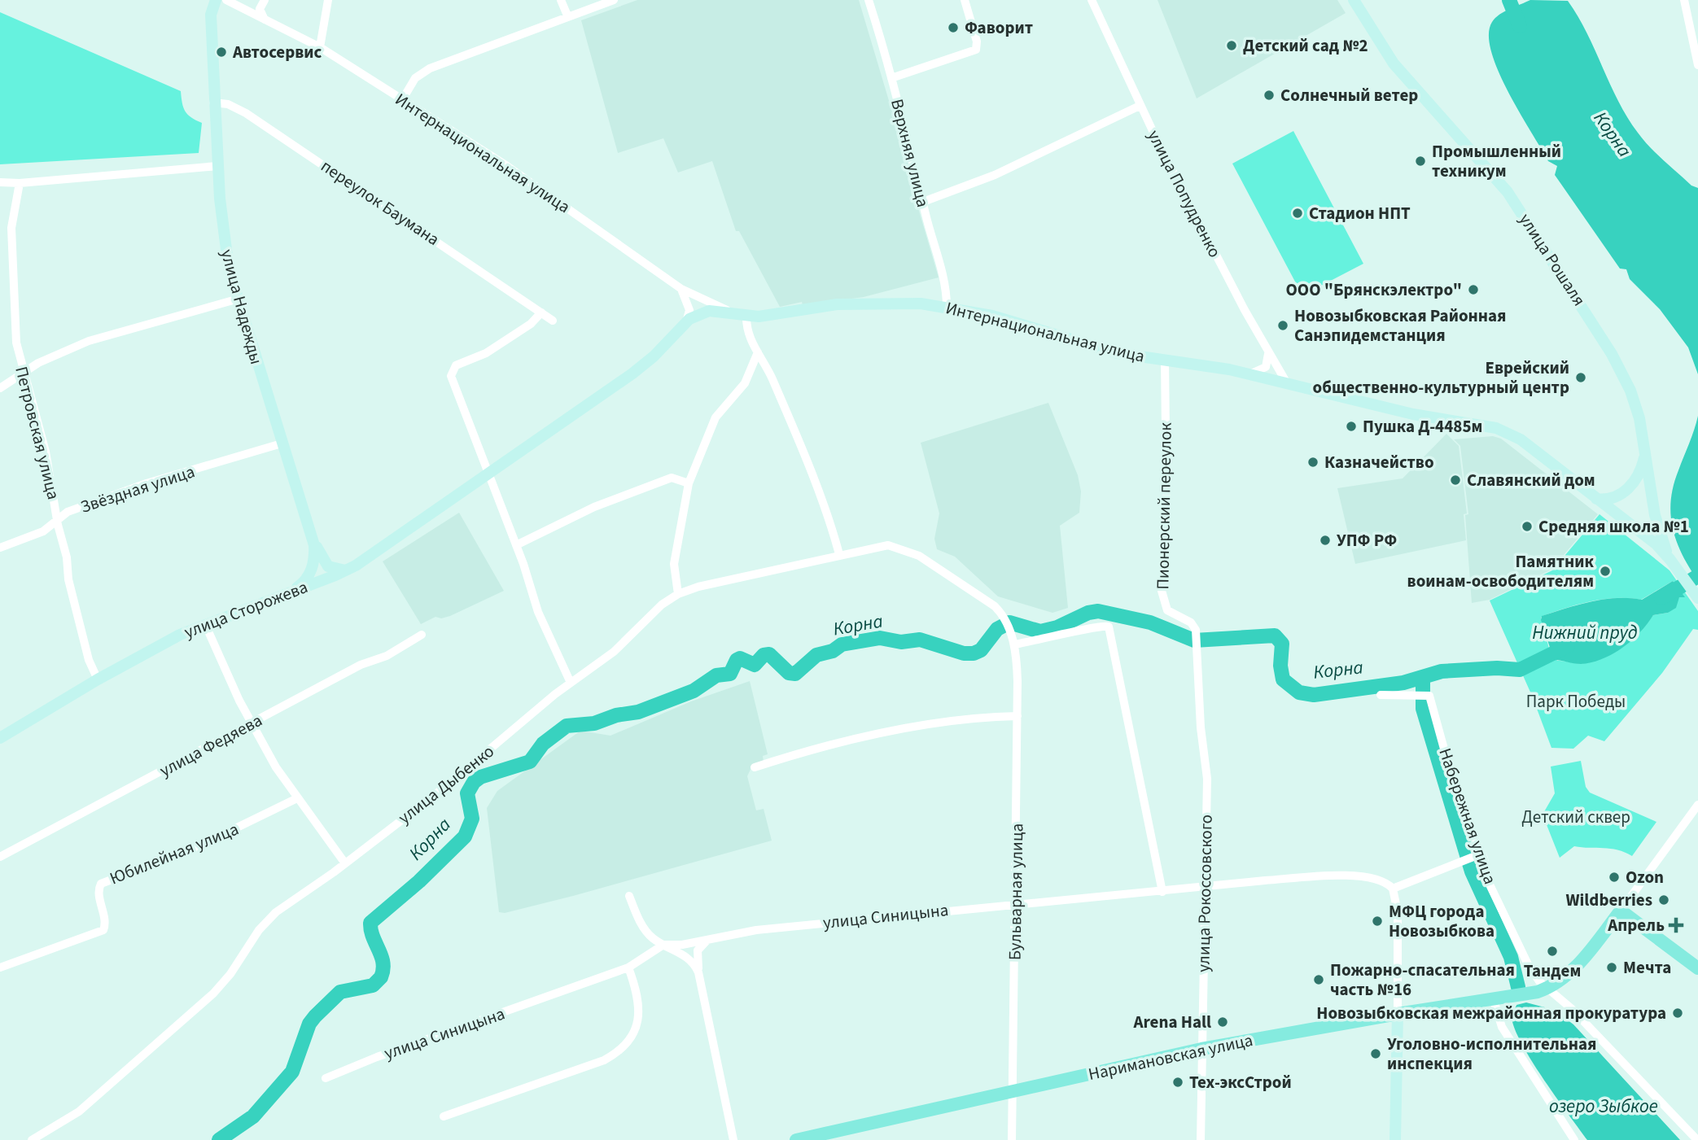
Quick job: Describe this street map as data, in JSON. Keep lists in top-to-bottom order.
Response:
{
  "streets": {
    "main road": ["Наримановская улица"],
    "street": [
      "Интернациональная улица",
      "Верхняя улица",
      "улица Попудренко",
      "переулок Баумана",
      "улица Рошаля",
      "улица Надежды",
      "Петровская улица",
      "Звёздная улица",
      "Пионерский переулок",
      "улица Сторожева",
      "улица Федяева",
      "улица Дыбенко",
      "Набережная улица",
      "Юбилейная улица",
      "Бульварная улица",
      "улица Рокоссовского",
      "улица Синицына"
    ]
  },
  "crossings": [
    ["Интернациональная улица", "Верхняя улица"],
    ["Интернациональная улица", "улица Попудренко"],
    ["Интернациональная улица", "улица Рошаля"],
    ["Интернациональная улица", "Пионерский переулок"],
    ["Интернациональная улица", "улица Сторожева"],
    ["переулок Баумана", "улица Надежды"],
    ["улица Надежды", "Звёздная улица"],
    ["улица Надежды", "улица Сторожева"],
    ["Петровская улица", "Звёздная улица"],
    ["Петровская улица", "улица Сторожева"],
    ["Пионерский переулок", "улица Рокоссовского"],
    ["улица Дыбенко", "Бульварная улица"],
    ["Набережная улица", "Наримановская улица"],
    ["Бульварная улица", "улица Синицына"],
    ["Бульварная улица", "Наримановская улица"],
    ["улица Рокоссовского", "улица Синицына"],
    ["улица Рокоссовского", "Наримановская улица"]
  ],
  "water": ["Корна", "Нижний пруд", "озеро Зыбкое"],
  "parks": ["Парк Победы", "Детский сквер"],
  "places": {
    "other": [
      "Фаворит",
      "Детский сад №2",
      "Автосервис",
      "Солнечный ветер",
      "Промышленный техникум",
      "Стадион НПТ",
      "ООО \"Брянскэлектро\"",
      "Новозыбковская Районная Санэпидемстанция",
      "Еврейский общественно-культурный центр",
      "Пушка Д-4485м",
      "Казначейство",
      "Славянский дом",
      "Средняя школа №1",
      "УПФ РФ",
      "Памятник воинам-освободителям",
      "Ozon",
      "Wildberries",
      "МФЦ города Новозыбкова",
      "Тандем",
      "Мечта",
      "Пожарно-спасательная часть №16",
      "Новозыбковская межрайонная прокуратура",
      "Arena Hall",
      "Уголовно-исполнительная инспекция",
      "Тех-эксСтрой"
    ],
    "health": ["Апрель"]
  }
}
